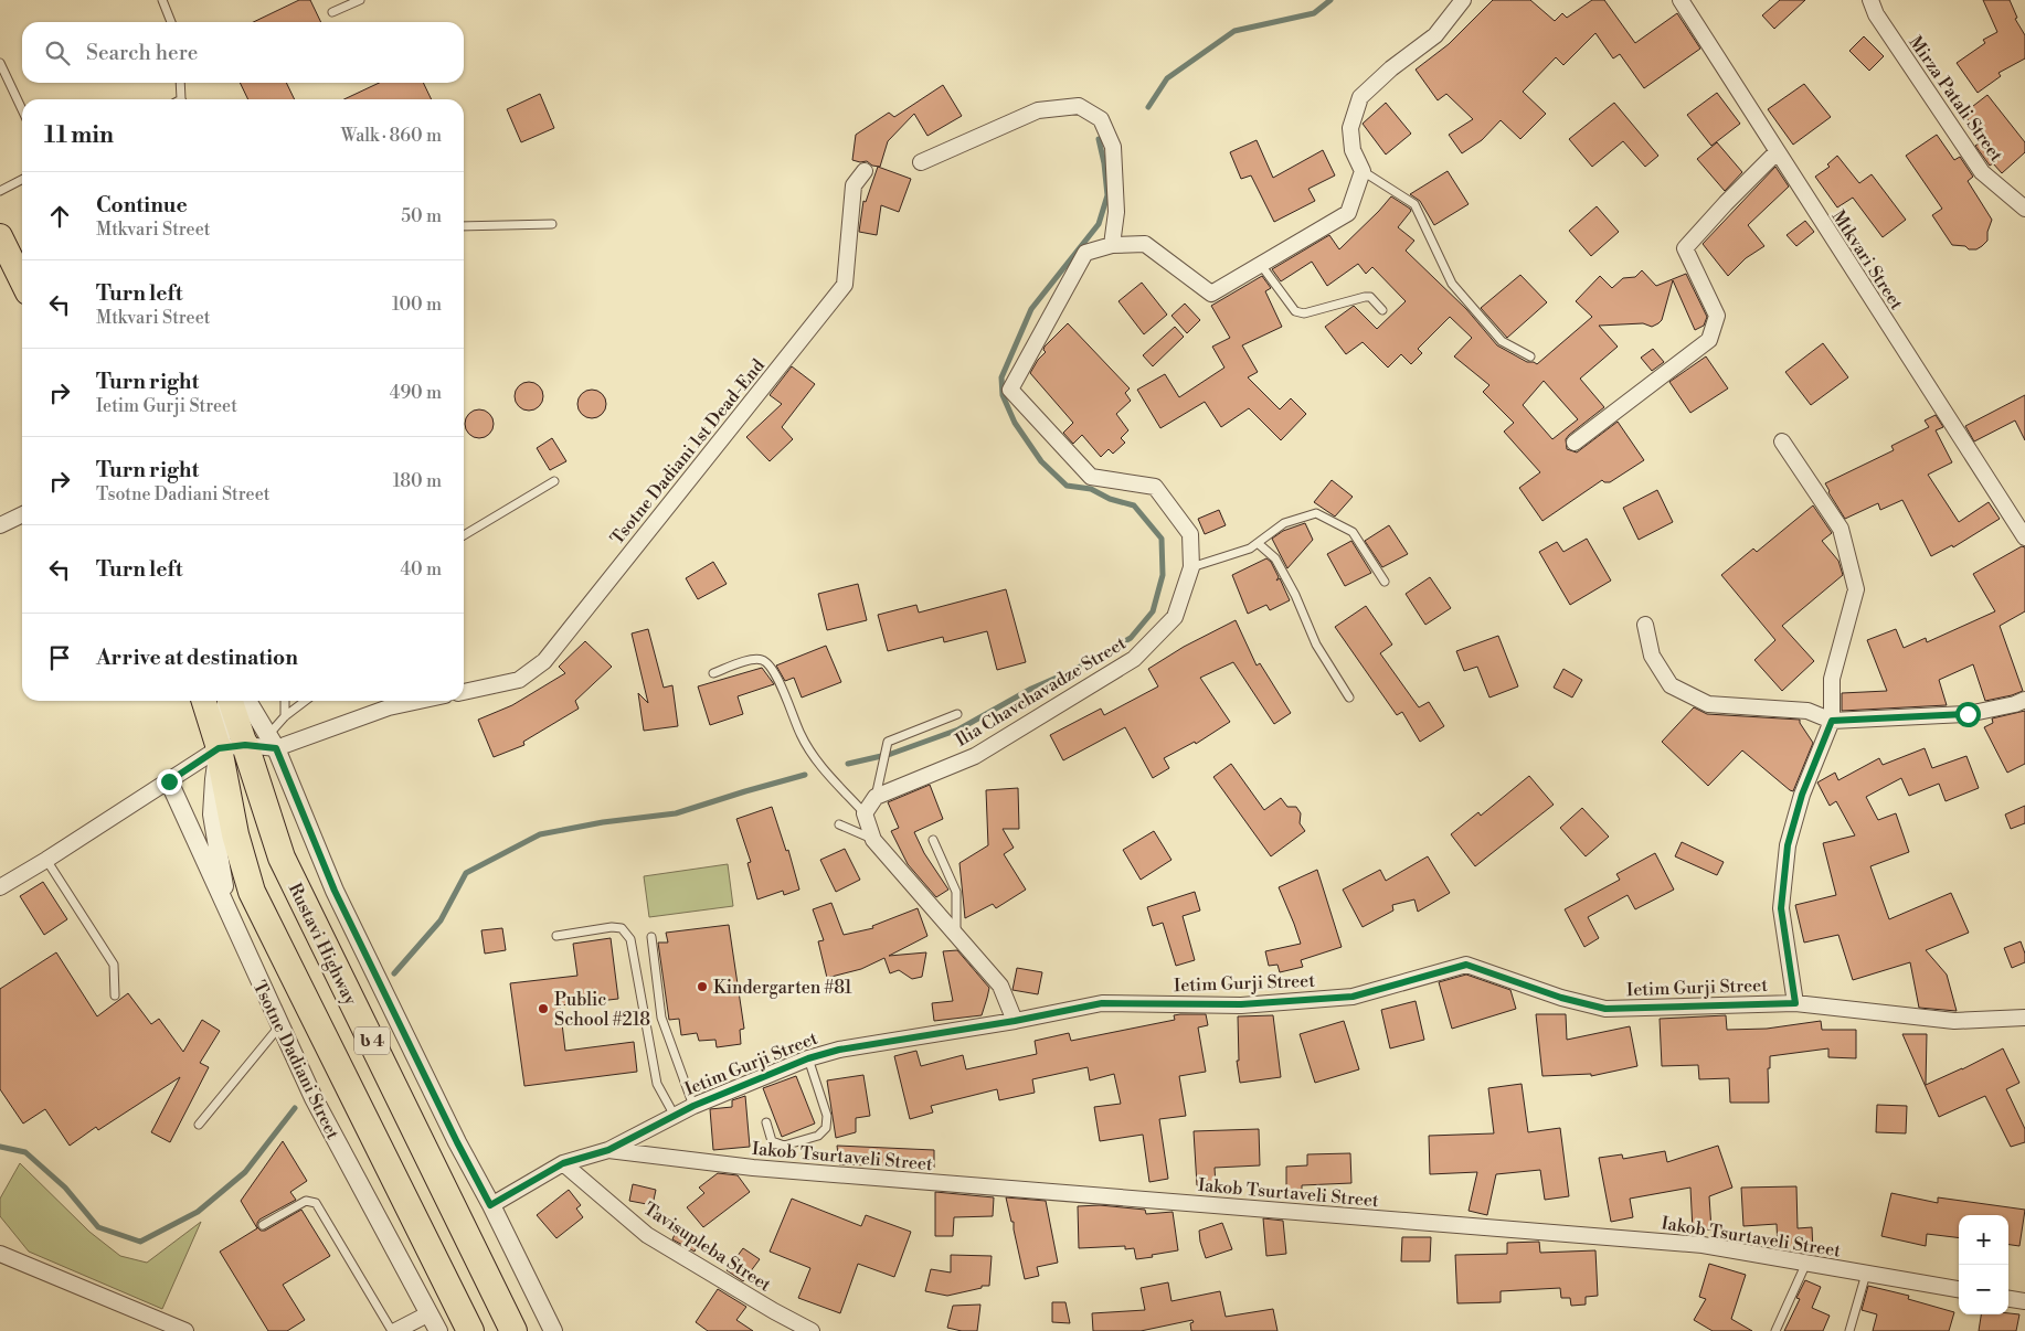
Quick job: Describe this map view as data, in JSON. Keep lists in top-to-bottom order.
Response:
{
  "streets": {
    "highway": ["Rustavi Highway", "ს 4"],
    "street": [
      "Mirza Patali Street",
      "Mtkvari Street",
      "Tsotne Dadiani 1st Dead-End",
      "Ilia Chavchavadze Street",
      "Ietim Gurji Street",
      "Tsotne Dadiani Street",
      "Iakob Tsurtaveli Street",
      "Tavisupleba Street"
    ]
  },
  "crossings": [
    ["Ietim Gurji Street", "Iakob Tsurtaveli Street"],
    ["Ietim Gurji Street", "Tavisupleba Street"]
  ],
  "places": ["Kindergarten #81", "Public School #218"],
  "page": {
    "search": "Search here",
    "heading": ["11 min", "Walk · 860 m"],
    "list": [
      ["Continue", "Mtkvari Street", "50 m"],
      ["Turn left", "Mtkvari Street", "100 m"],
      ["Turn right", "Ietim Gurji Street", "490 m"],
      ["Turn right", "Tsotne Dadiani Street", "180 m"],
      ["Turn left", "40 m"],
      "Arrive at destination"
    ],
    "map_buttons": ["+", "−"]
  }
}
